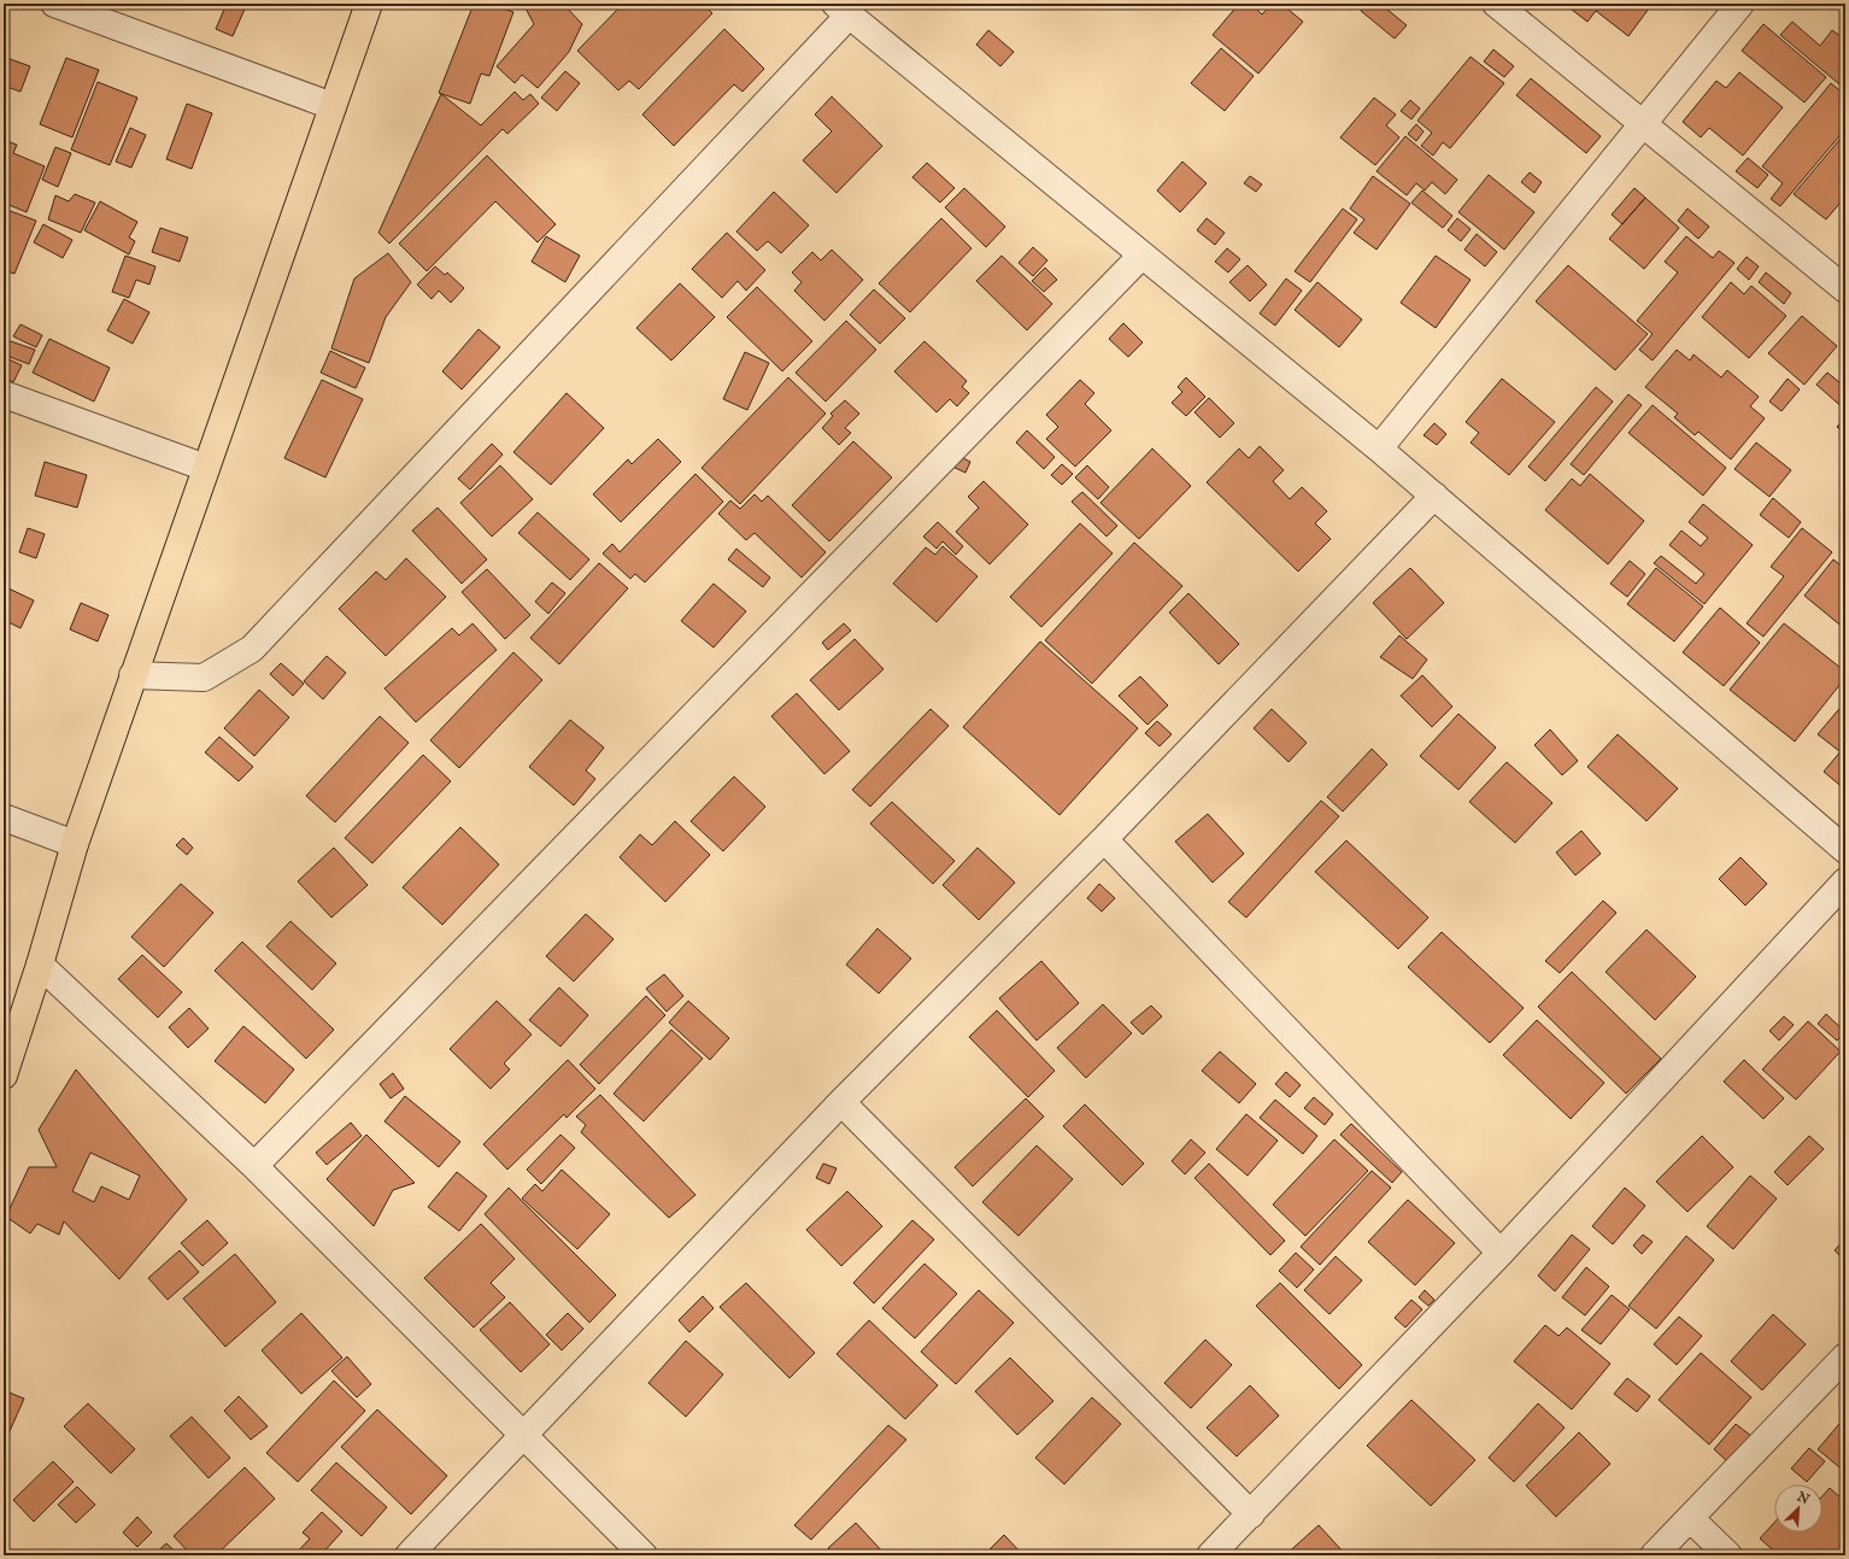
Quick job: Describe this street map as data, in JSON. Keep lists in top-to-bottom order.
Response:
{
  "north": "top right"
}
